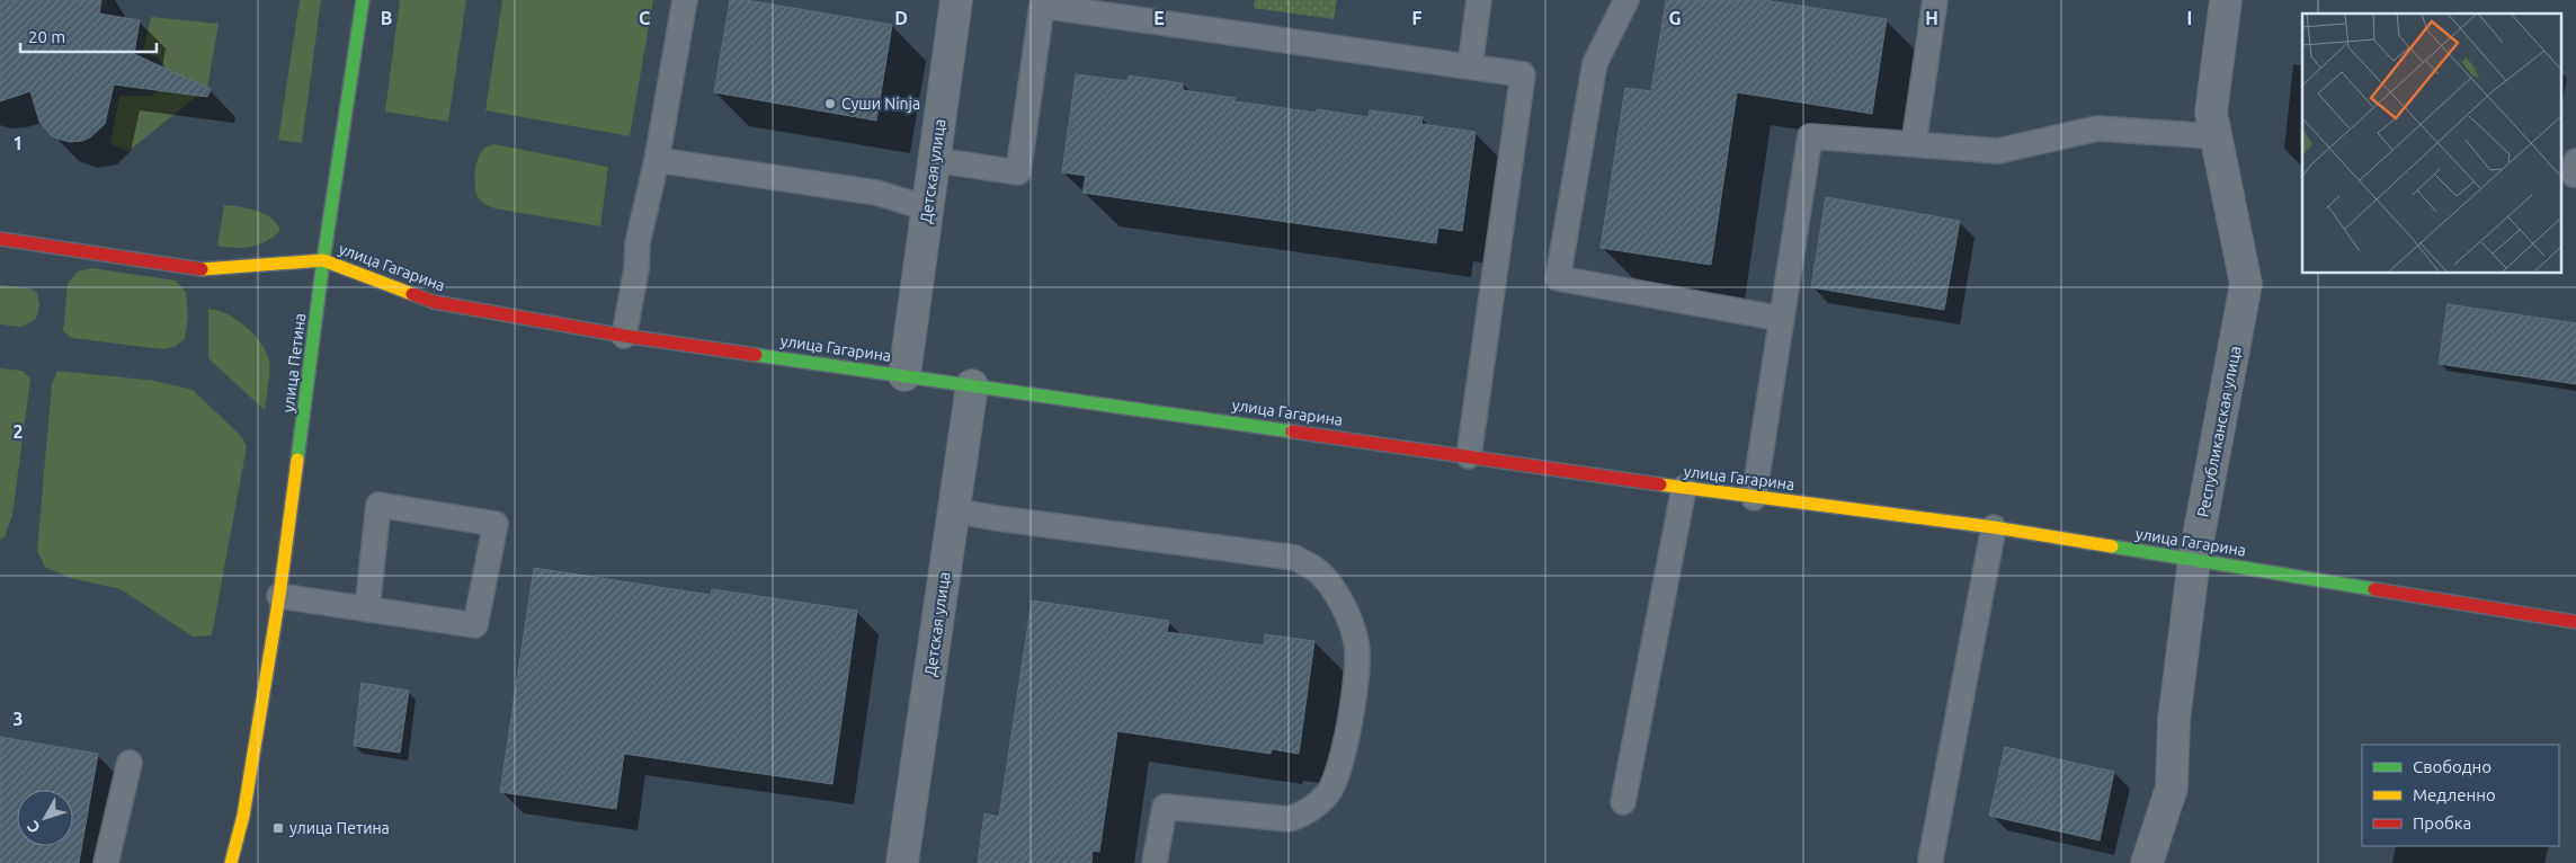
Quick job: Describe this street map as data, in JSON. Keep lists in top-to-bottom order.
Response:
{
  "streets": {
    "street": [
      "Детская улица",
      "улица Гагарина",
      "улица Петина",
      "Республиканская улица"
    ]
  },
  "crossings": [
    ["Детская улица", "улица Гагарина"],
    ["улица Гагарина", "улица Петина"],
    ["улица Гагарина", "Республиканская улица"]
  ],
  "places": {
    "other": ["Суши Ninja"],
    "transit": ["улица Петина"]
  },
  "legend": ["Свободно", "Медленно", "Пробка"],
  "scale_bar": "20 m",
  "north": "bottom left",
  "grid": {
    "columns": [
      "B",
      "C",
      "D",
      "E",
      "F",
      "G",
      "H",
      "I"
    ],
    "rows": ["1", "2", "3"]
  }
}
